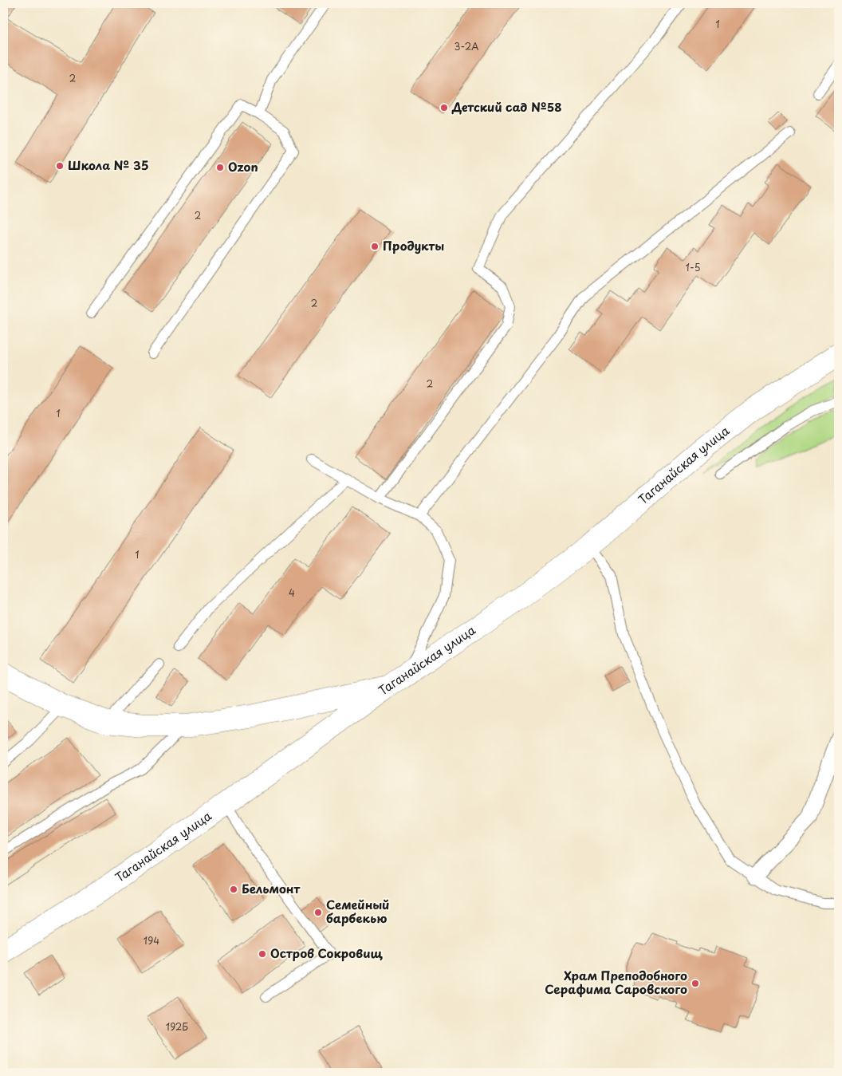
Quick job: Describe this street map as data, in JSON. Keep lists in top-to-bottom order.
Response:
{
  "streets": {
    "main road": ["Таганайская улица"]
  },
  "places": [
    "Детский сад №58",
    "Школа № 35",
    "Ozon",
    "Продукты",
    "Бельмонт",
    "Семейный барбекью",
    "Остров Сокровищ",
    "Храм Преподобного Серафима Саровского"
  ],
  "house_numbers": [
    "1",
    "3-2А",
    "2",
    "2",
    "1-5",
    "2",
    "2",
    "1",
    "1",
    "4",
    "194",
    "192Б"
  ]
}
